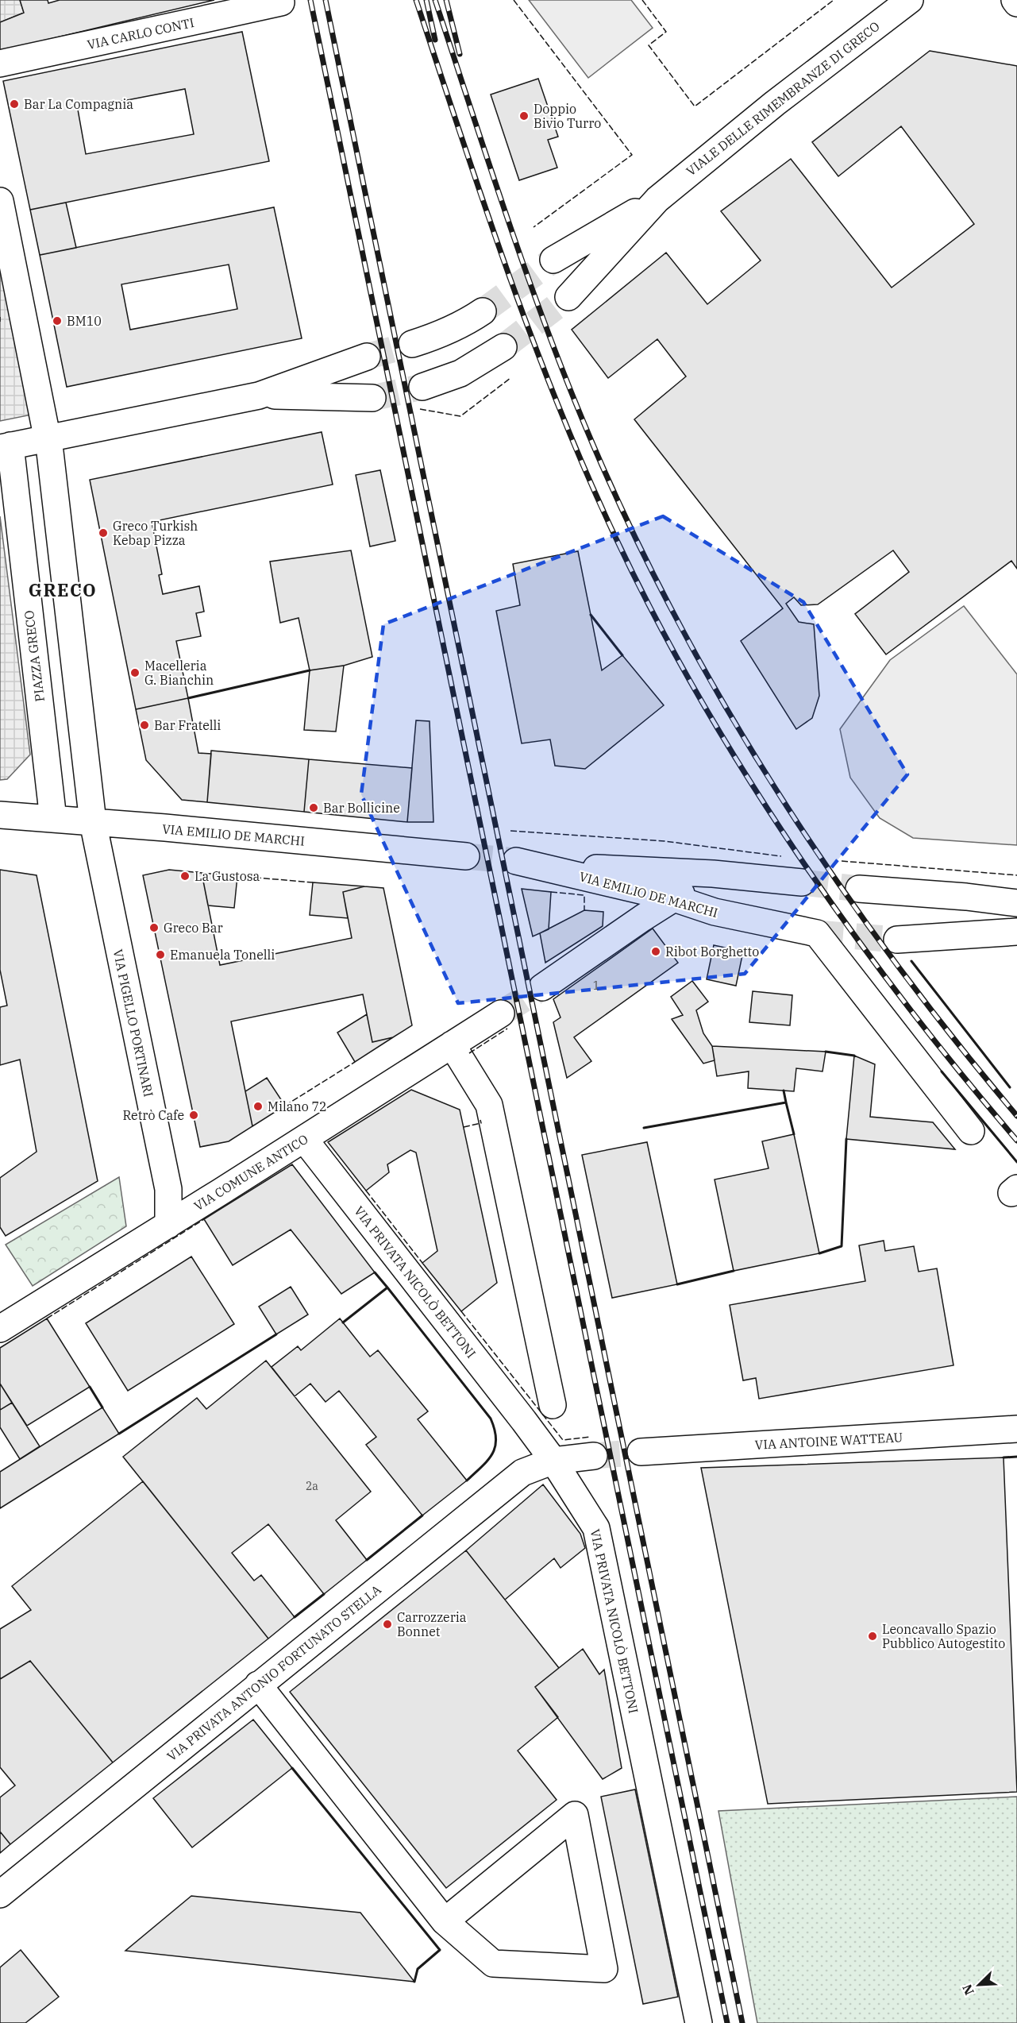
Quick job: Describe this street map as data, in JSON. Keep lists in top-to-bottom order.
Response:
{
  "streets": {
    "street": [
      "VIA CARLO CONTI",
      "VIALE DELLE RIMEMBRANZE DI GRECO",
      "PIAZZA GRECO",
      "VIA EMILIO DE MARCHI",
      "VIA PIGELLO PORTINARI",
      "VIA COMUNE ANTICO",
      "VIA PRIVATA NICOLÒ BETTONI",
      "VIA ANTOINE WATTEAU",
      "VIA PRIVATA ANTONIO FORTUNATO STELLA"
    ]
  },
  "crossings": [
    ["PIAZZA GRECO", "VIA EMILIO DE MARCHI"],
    ["VIA EMILIO DE MARCHI", "VIA PIGELLO PORTINARI"],
    ["VIA PIGELLO PORTINARI", "VIA COMUNE ANTICO"],
    ["VIA COMUNE ANTICO", "VIA PRIVATA NICOLÒ BETTONI"],
    ["VIA PRIVATA NICOLÒ BETTONI", "VIA PRIVATA ANTONIO FORTUNATO STELLA"]
  ],
  "districts": ["GRECO"],
  "places": [
    "Bar La Compagnia",
    "Doppio Bivio Turro",
    "BM10",
    "Greco Turkish Kebap Pizza",
    "Macelleria G. Bianchin",
    "Bar Fratelli",
    "Bar Bollicine",
    "La Gustosa",
    "Greco Bar",
    "Ribot Borghetto",
    "Emanuela Tonelli",
    "Milano 72",
    "Retrò Cafe",
    "Carrozzeria Bonnet",
    "Leoncavallo Spazio Pubblico Autogestito"
  ],
  "house_numbers": ["1", "2a"],
  "north": "bottom left"
}
